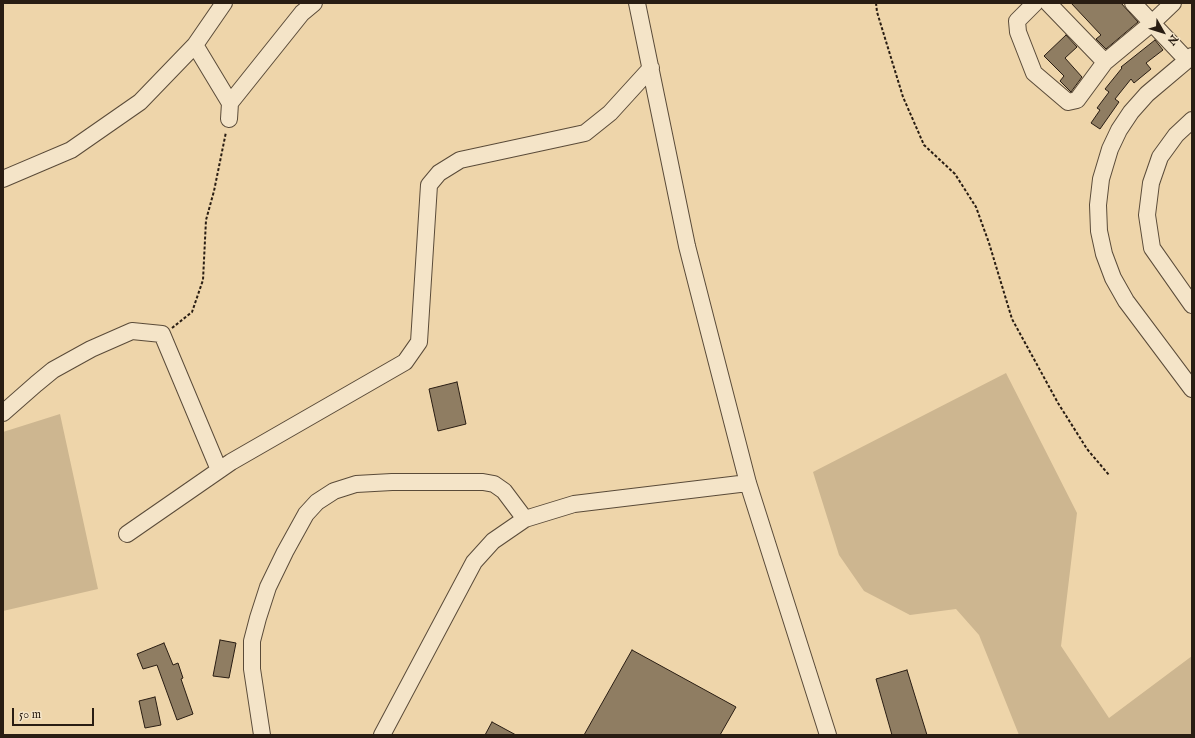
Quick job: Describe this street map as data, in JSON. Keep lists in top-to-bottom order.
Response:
{
  "scale_bar": "50 m",
  "north": "bottom right"
}
